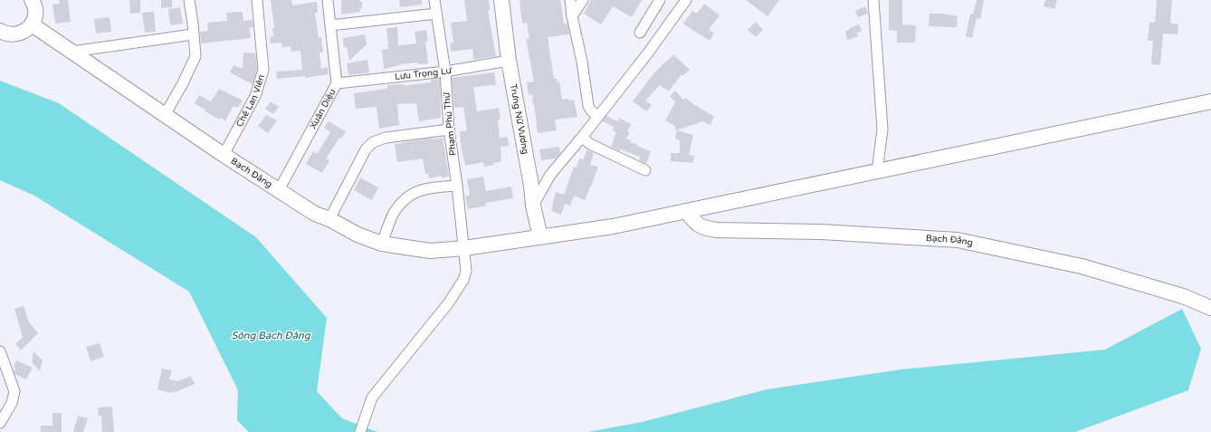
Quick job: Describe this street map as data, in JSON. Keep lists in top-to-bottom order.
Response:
{
  "streets": {
    "street": [
      "Lưu Trọng Lư",
      "Chế Lan Viên",
      "Xuân Diệu",
      "Trưng Nữ Vương",
      "Phạm Phú Thứ",
      "Bạch Đằng"
    ]
  },
  "crossings": [
    ["Lưu Trọng Lư", "Xuân Diệu"],
    ["Lưu Trọng Lư", "Trưng Nữ Vương"],
    ["Lưu Trọng Lư", "Phạm Phú Thứ"],
    ["Chế Lan Viên", "Bạch Đằng"],
    ["Xuân Diệu", "Bạch Đằng"],
    ["Trưng Nữ Vương", "Bạch Đằng"],
    ["Phạm Phú Thứ", "Bạch Đằng"]
  ],
  "water": ["Sông Bạch Đằng"]
}
